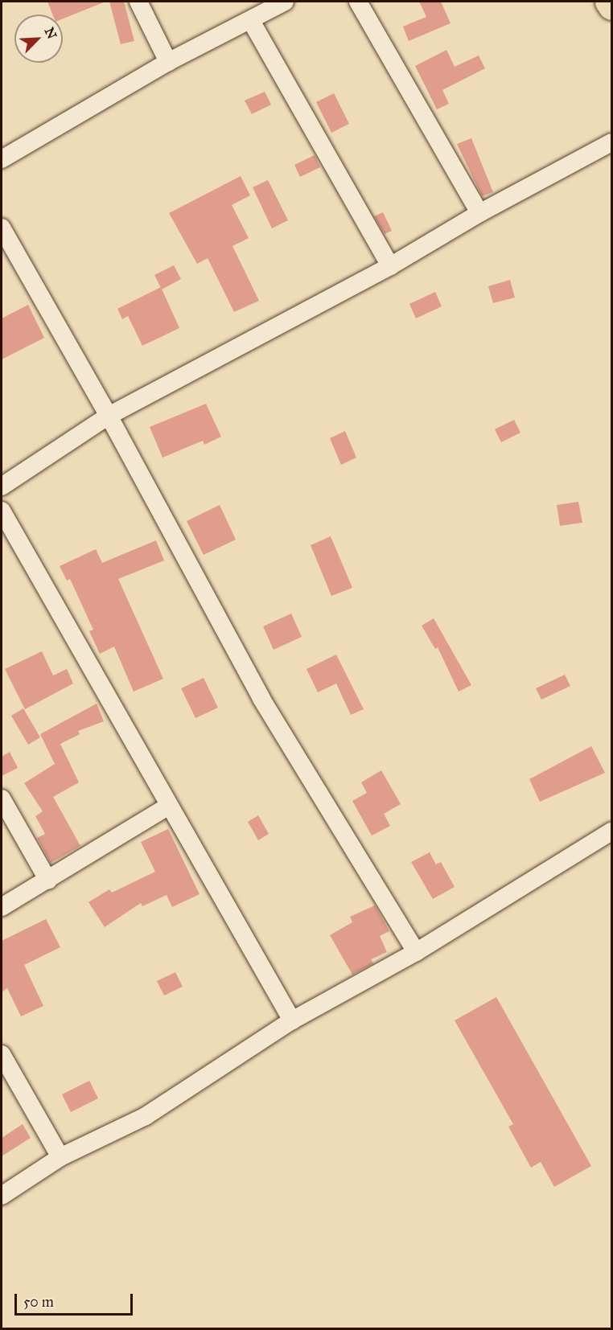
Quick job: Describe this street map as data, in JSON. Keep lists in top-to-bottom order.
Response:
{
  "scale_bar": "50 m",
  "north": "top right"
}
